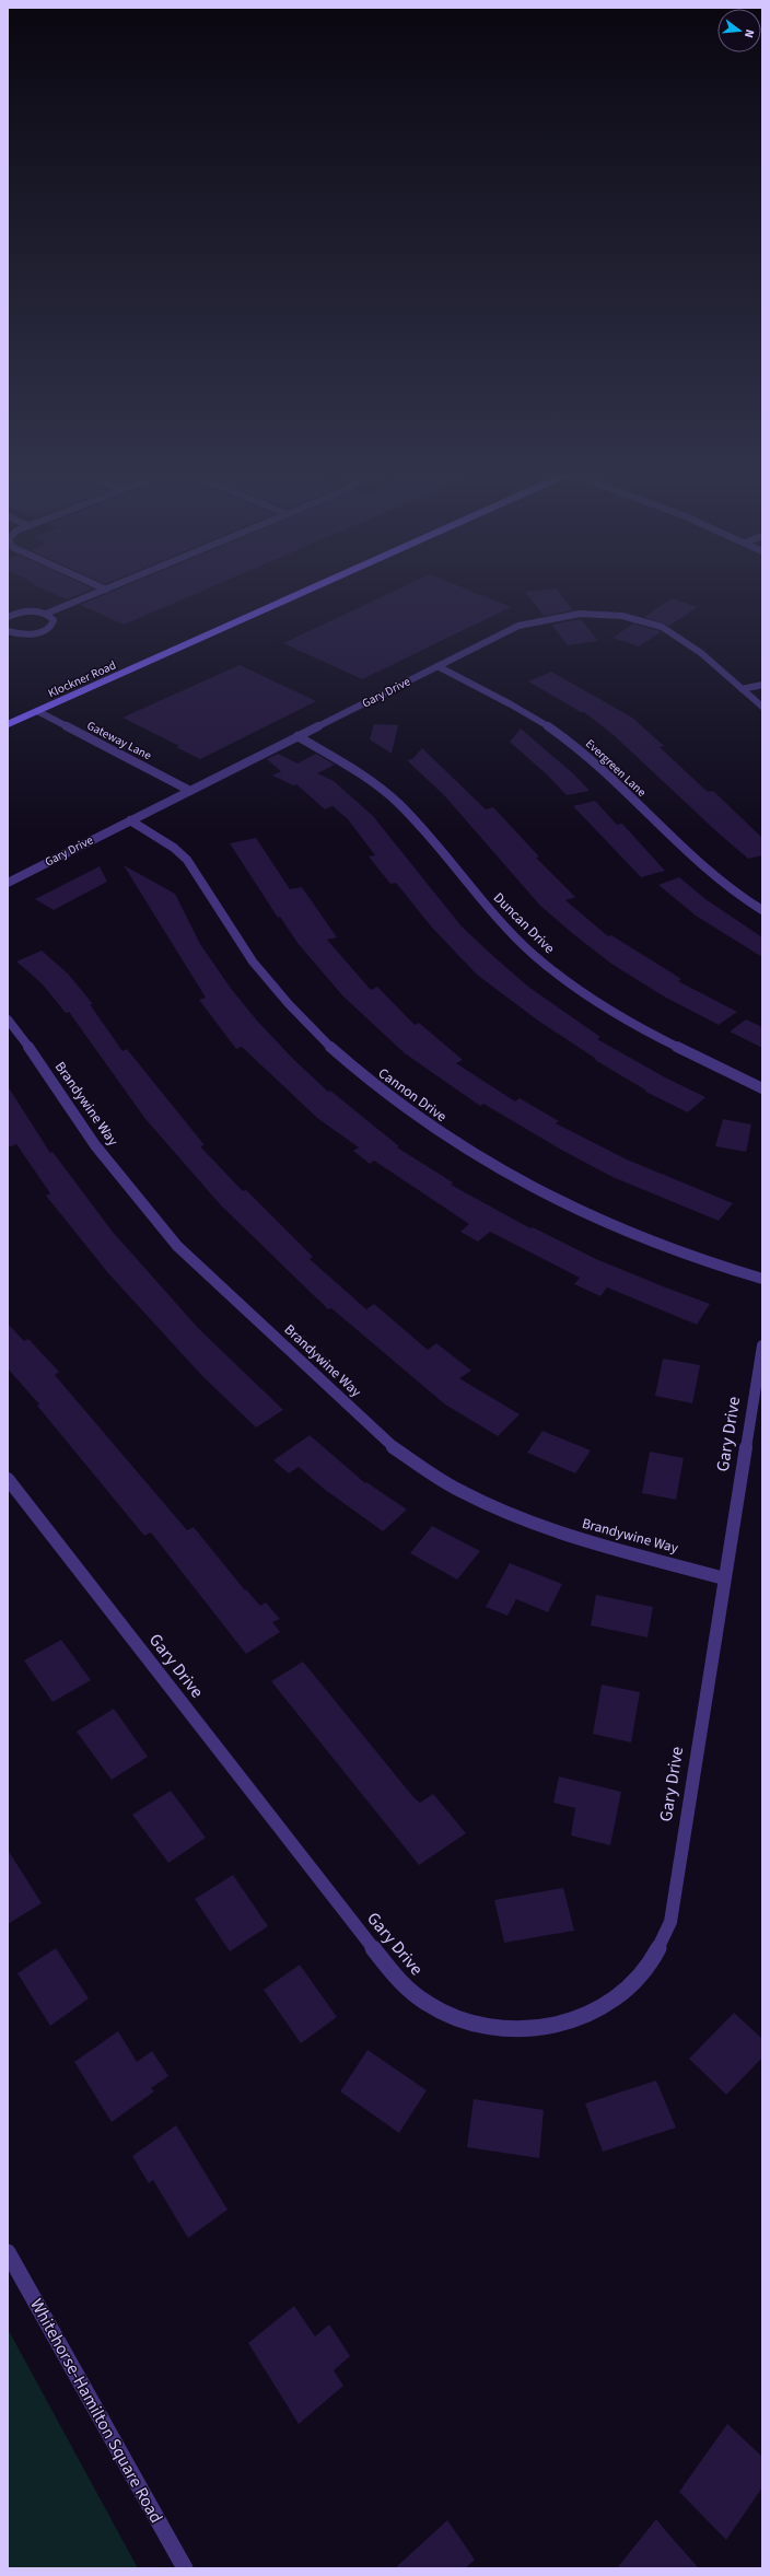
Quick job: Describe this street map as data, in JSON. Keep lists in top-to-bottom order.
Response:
{
  "streets": {
    "main road": ["Klockner Road"],
    "street": [
      "Gary Drive",
      "Gateway Lane",
      "Evergreen Lane",
      "Duncan Drive",
      "Cannon Drive",
      "Brandywine Way",
      "Whitehorse-Hamilton Square Road"
    ]
  },
  "crossings": [
    ["Klockner Road", "Gateway Lane"],
    ["Gary Drive", "Gateway Lane"],
    ["Gary Drive", "Evergreen Lane"],
    ["Gary Drive", "Duncan Drive"],
    ["Gary Drive", "Cannon Drive"],
    ["Gary Drive", "Brandywine Way"]
  ],
  "north": "right"
}
